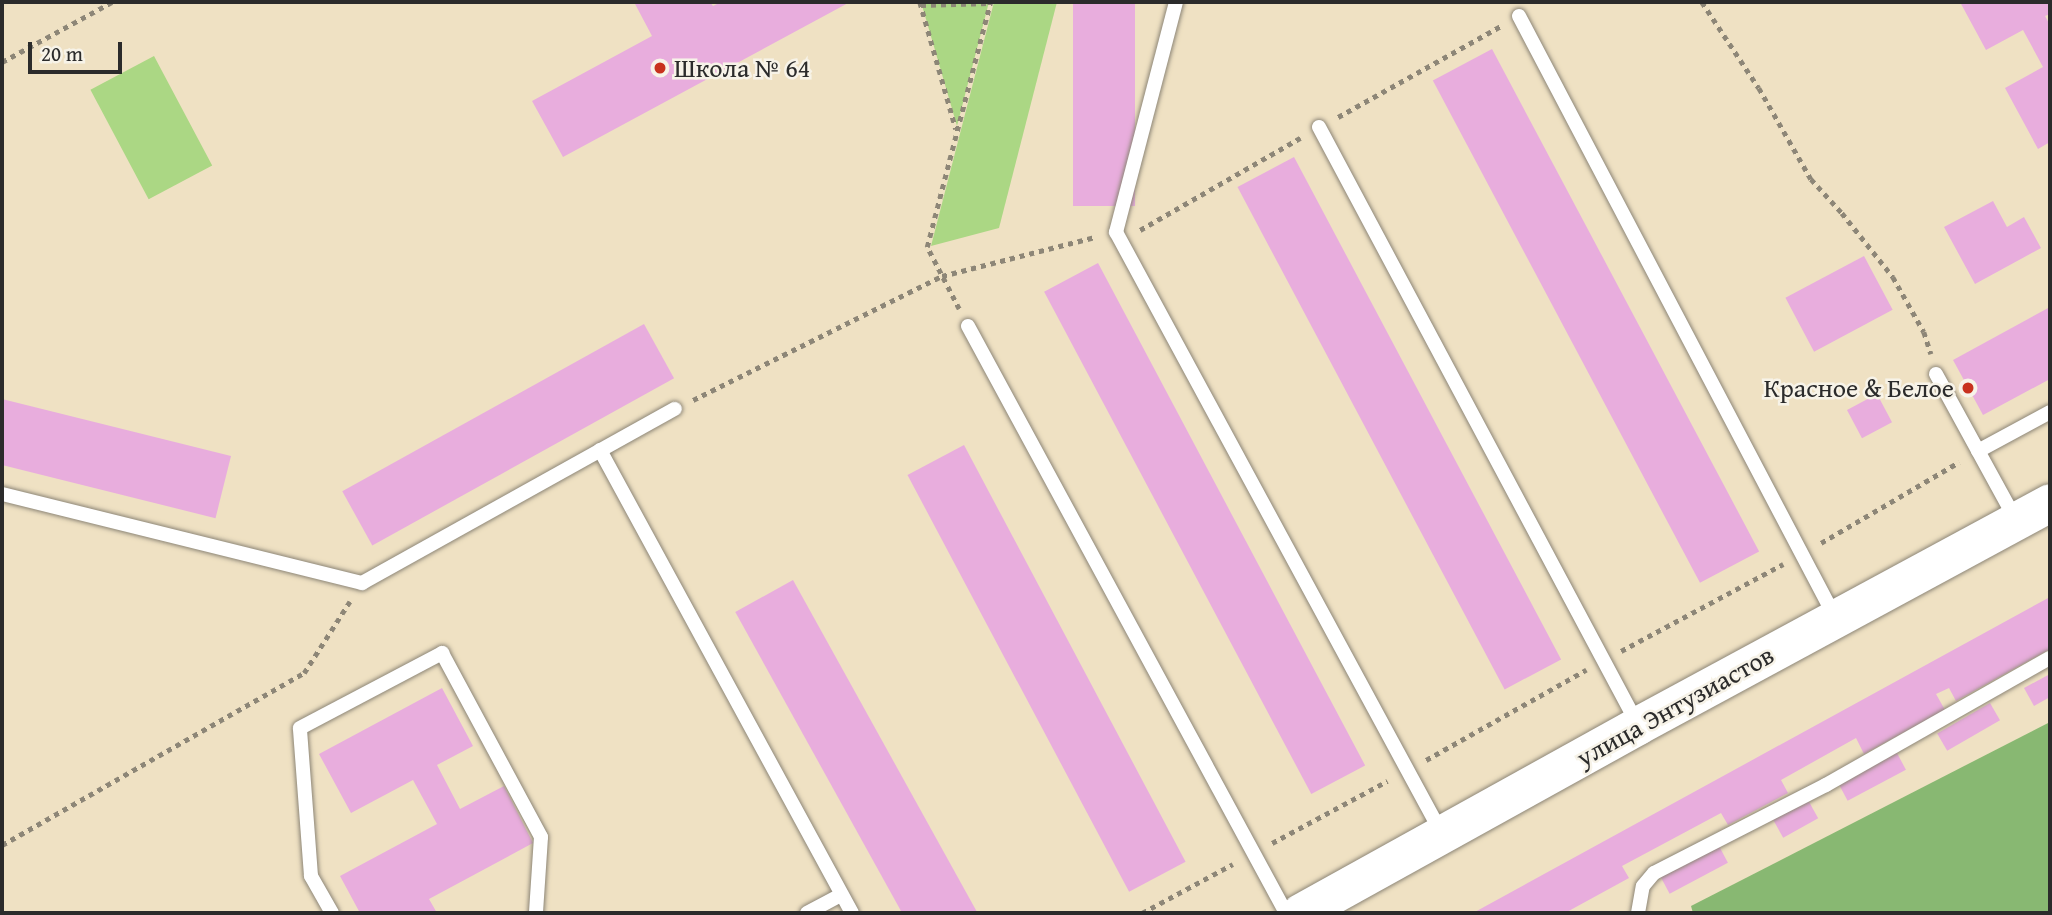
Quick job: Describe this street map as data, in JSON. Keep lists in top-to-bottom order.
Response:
{
  "streets": {
    "main road": ["улица Энтузиастов"]
  },
  "places": ["Школа № 64", "Красное & Белое"],
  "scale_bar": "20 m"
}
